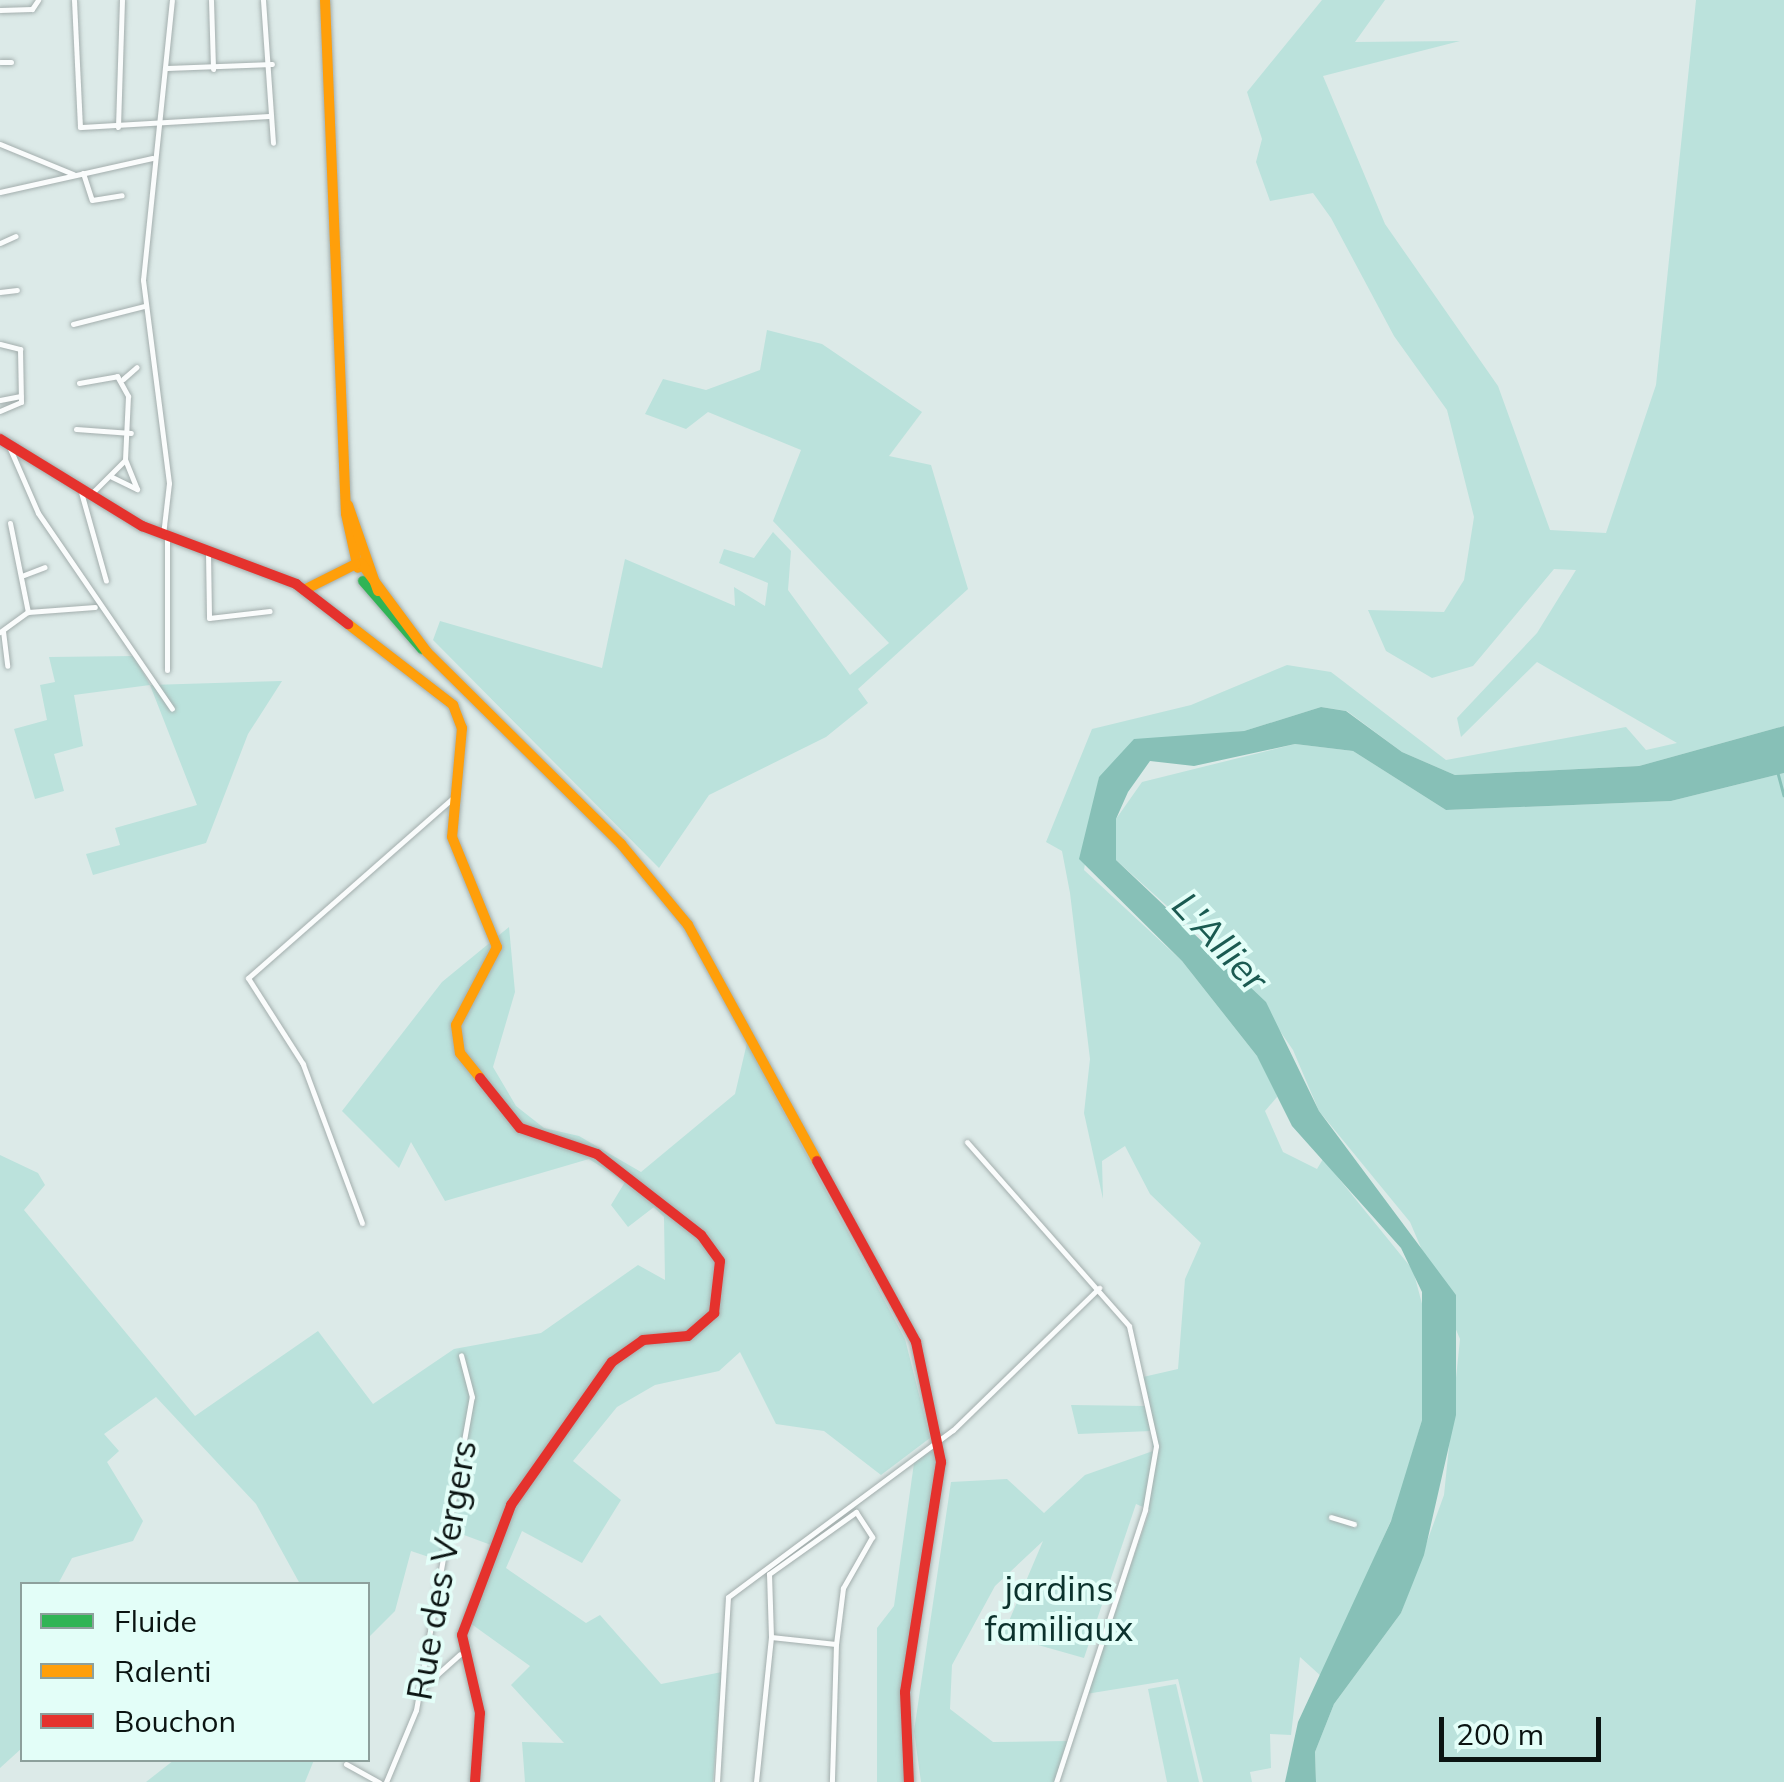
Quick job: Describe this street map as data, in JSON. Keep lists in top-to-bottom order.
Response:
{
  "streets": {
    "street": ["Rue des Vergers"]
  },
  "water": ["L'Allier"],
  "parks": ["jardins familiaux"],
  "legend": ["Fluide", "Ralenti", "Bouchon"],
  "scale_bar": "200 m"
}
